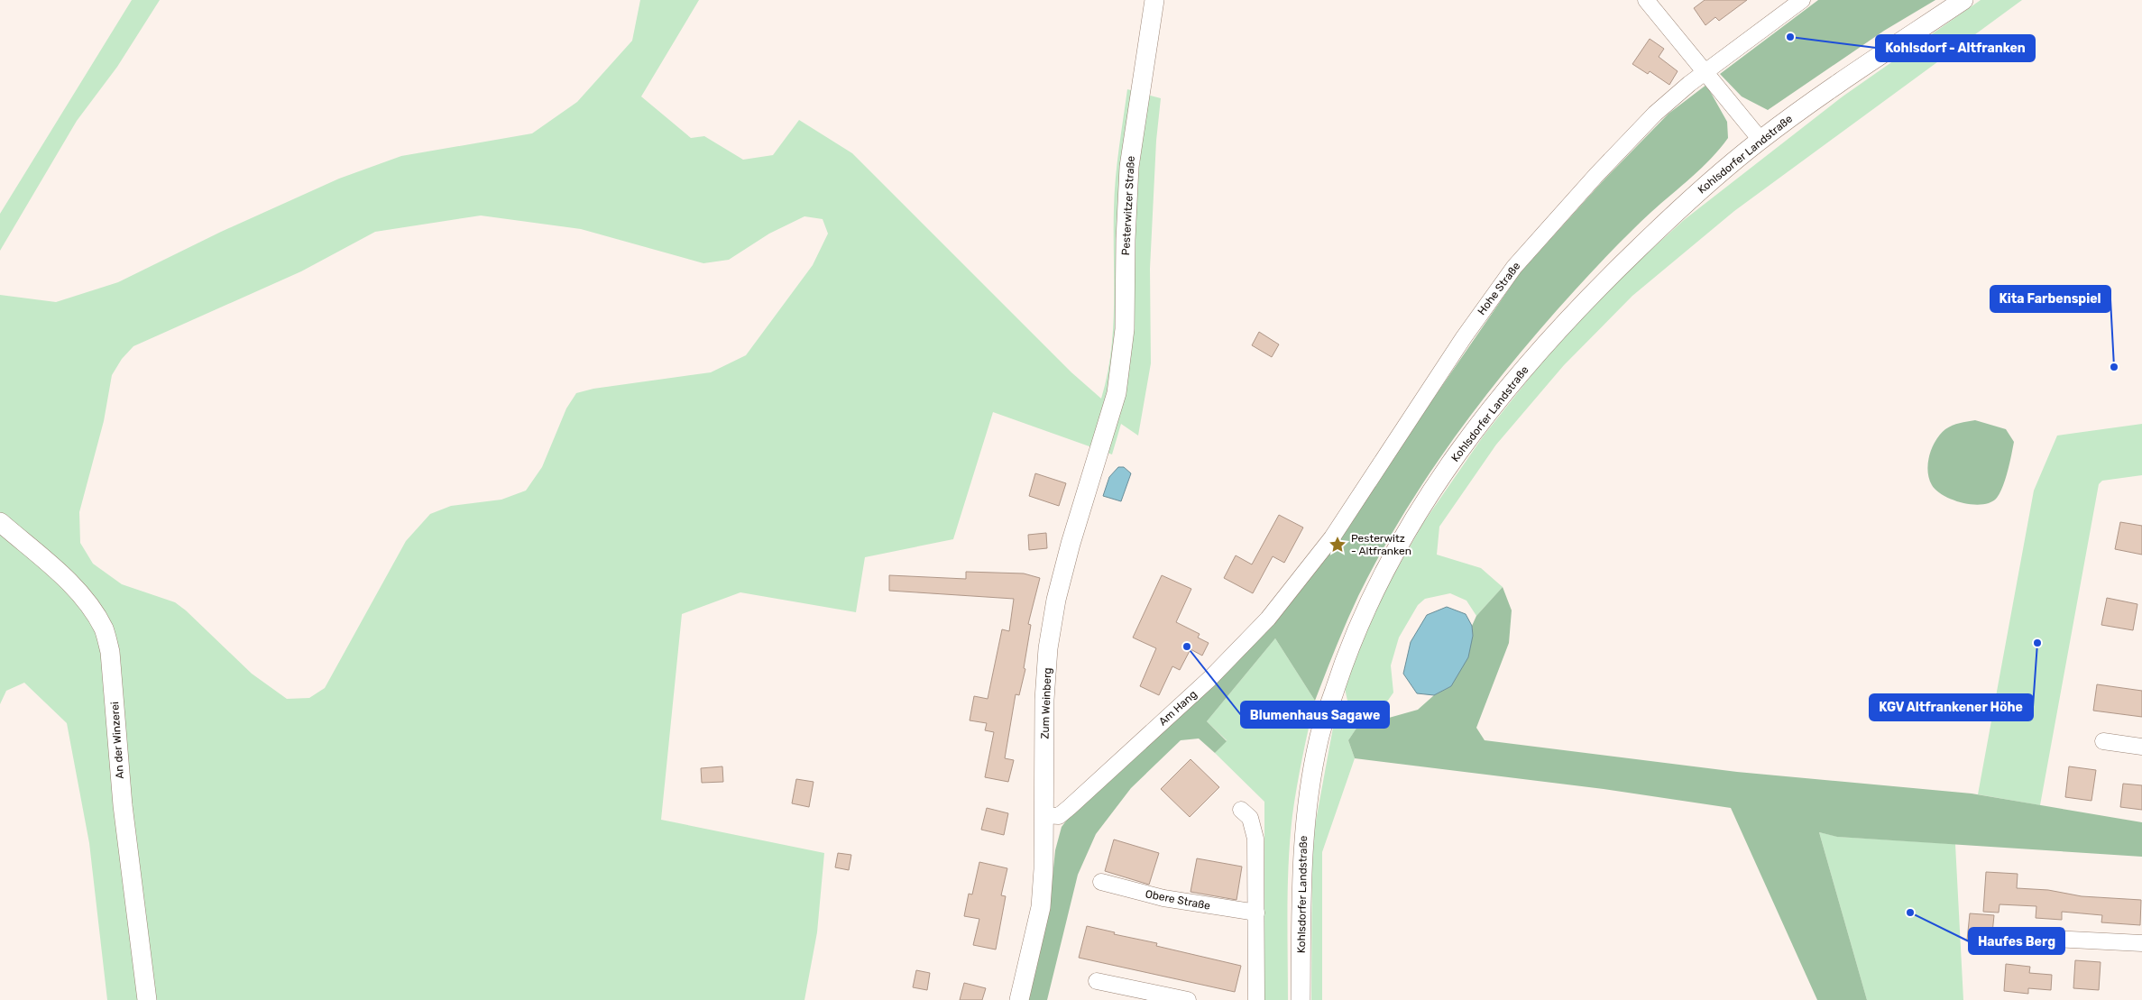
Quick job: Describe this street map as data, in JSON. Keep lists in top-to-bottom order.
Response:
{
  "streets": {
    "street": [
      "Kohlsdorfer Landstraße",
      "Pesterwitzer Straße",
      "Hohe Straße",
      "Zum Weinberg",
      "Am Hang",
      "An der Winzerei",
      "Obere Straße"
    ]
  },
  "crossings": [
    ["Pesterwitzer Straße", "Zum Weinberg"],
    ["Hohe Straße", "Am Hang"],
    ["Zum Weinberg", "Am Hang"]
  ],
  "places": {
    "other": [
      "Kohlsdorf - Altfranken",
      "Kita Farbenspiel",
      "KGV Altfrankener Höhe",
      "Blumenhaus Sagawe",
      "Haufes Berg"
    ],
    "place": ["Pesterwitz - Altfranken"]
  }
}
